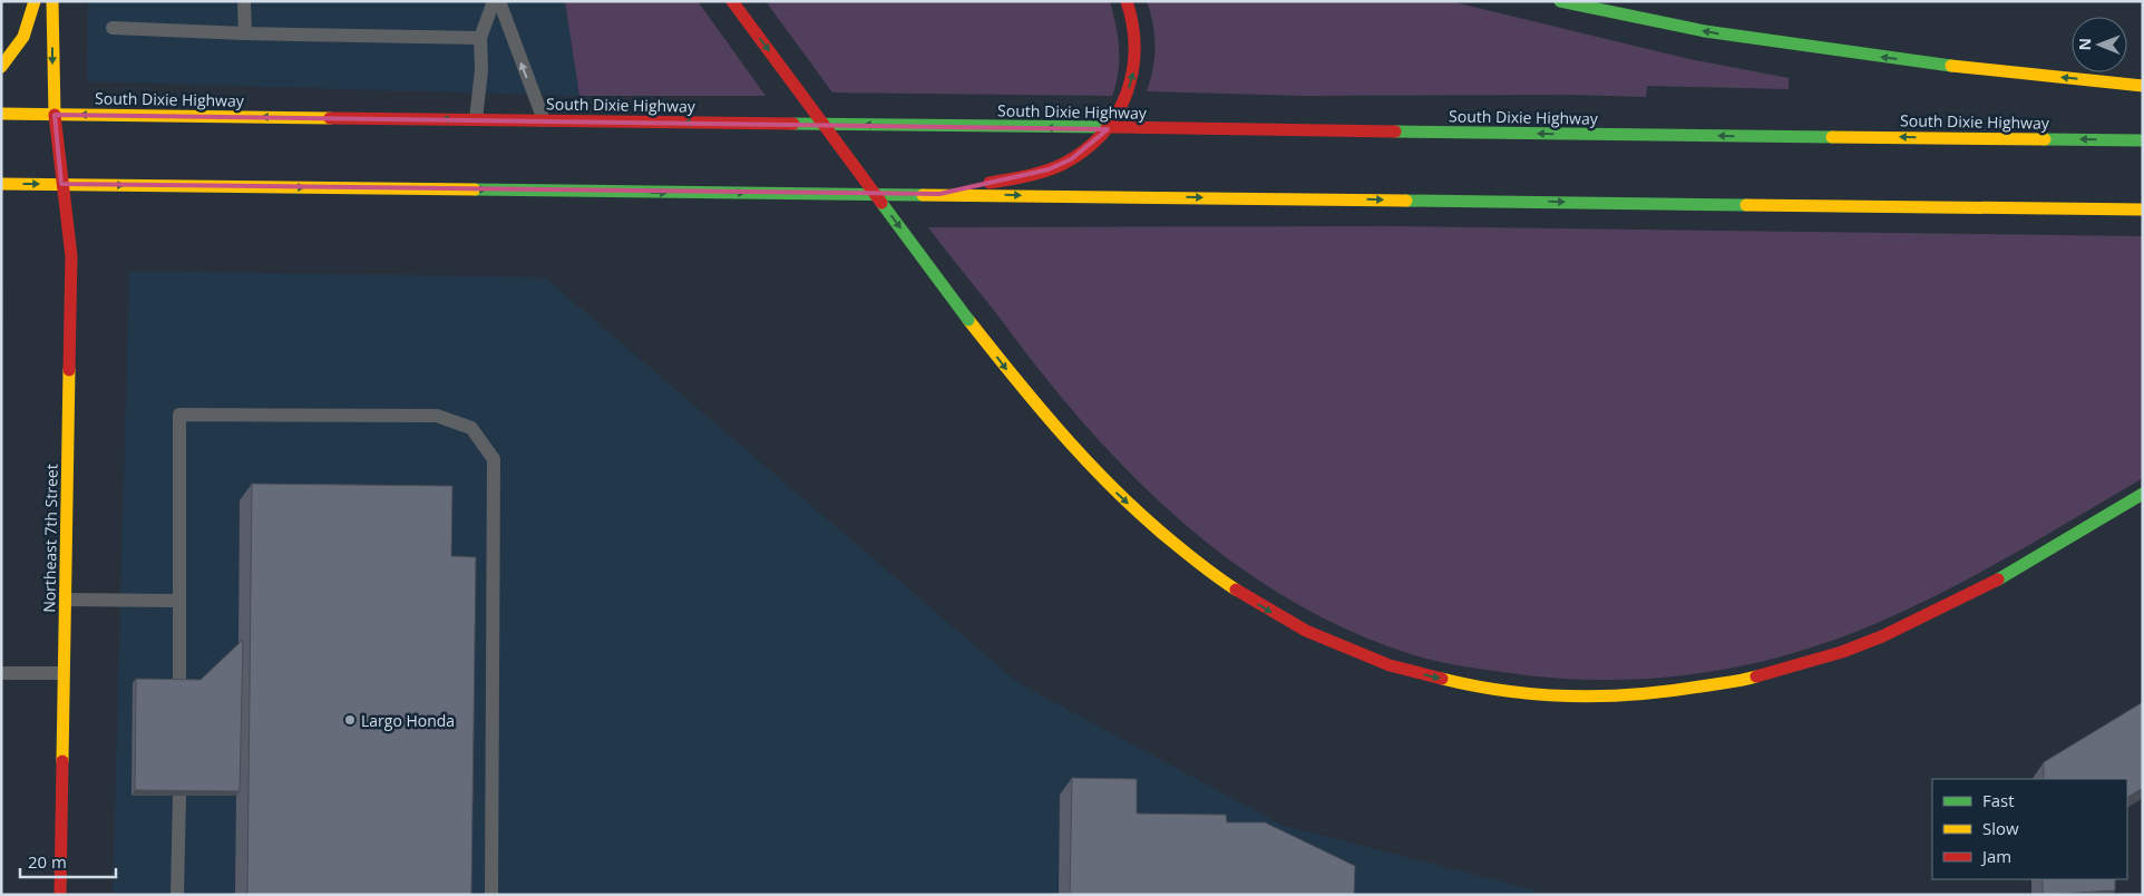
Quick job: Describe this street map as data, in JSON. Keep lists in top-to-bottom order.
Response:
{
  "streets": {
    "main road": ["South Dixie Highway", "Northeast 7th Street"]
  },
  "crossings": [
    ["South Dixie Highway", "Northeast 7th Street"]
  ],
  "places": ["Largo Honda"],
  "legend": ["Fast", "Slow", "Jam"],
  "scale_bar": "20 m",
  "north": "left"
}
